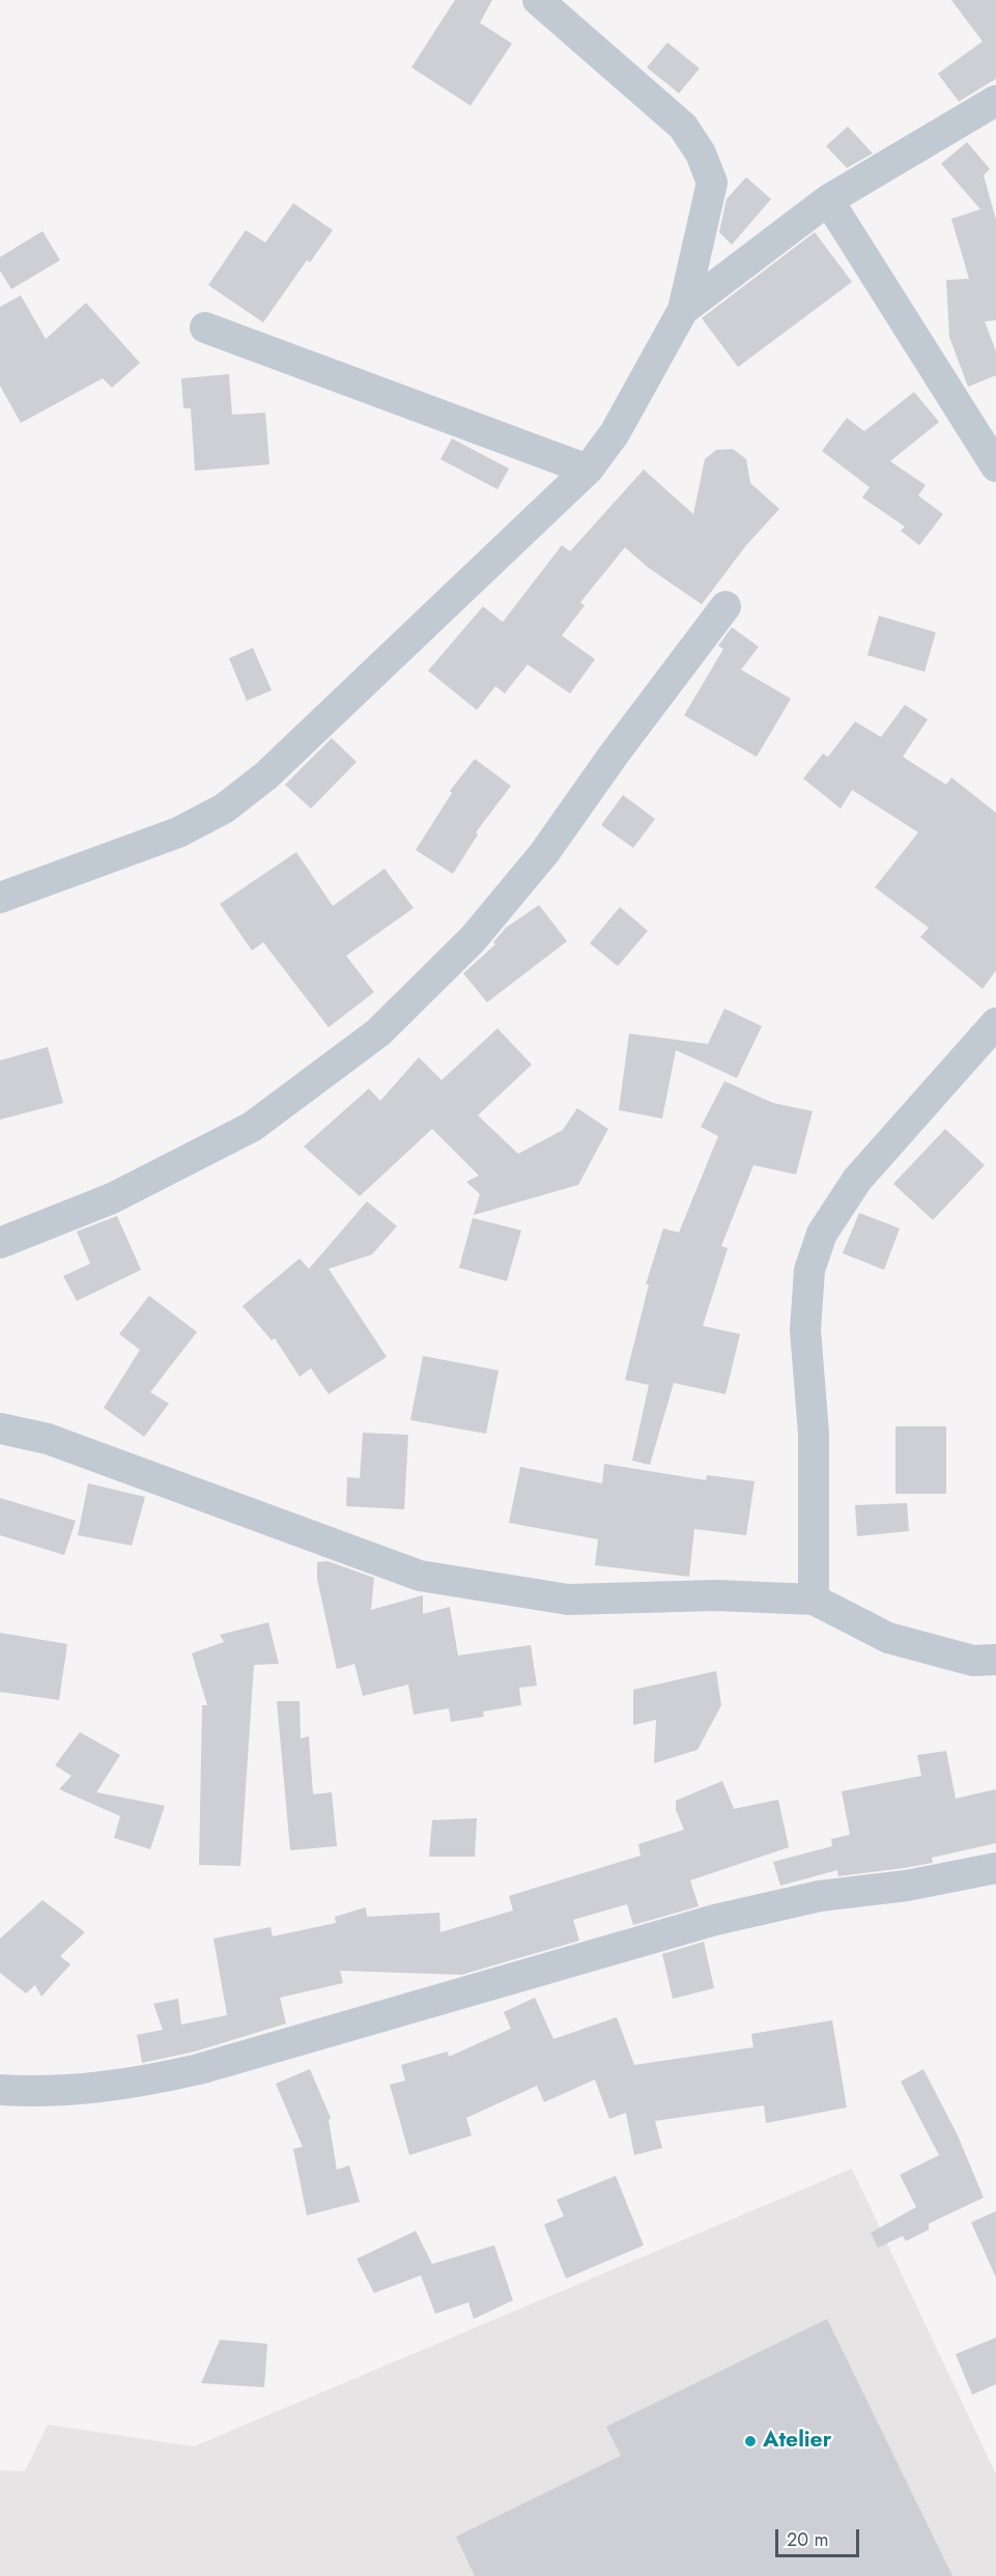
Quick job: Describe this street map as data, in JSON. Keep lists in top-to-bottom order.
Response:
{
  "places": ["Atelier"],
  "scale_bar": "20 m"
}
